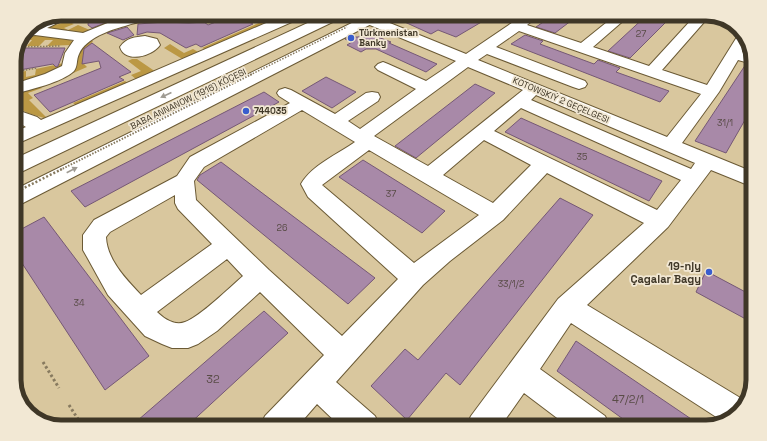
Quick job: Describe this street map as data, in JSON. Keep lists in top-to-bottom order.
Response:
{
  "streets": {
    "main road": ["BABA ANNANOW (1916) KÖÇESI", "KOTOWSKIÝ 2 GEÇELGESI"]
  },
  "places": ["Türkmenistan Banky", "744035", "19-njy Çagalar Bagy"],
  "house_numbers": [
    "27",
    "31/1",
    "35",
    "37",
    "26",
    "33/1/2",
    "34",
    "32",
    "47/2/1"
  ]
}
